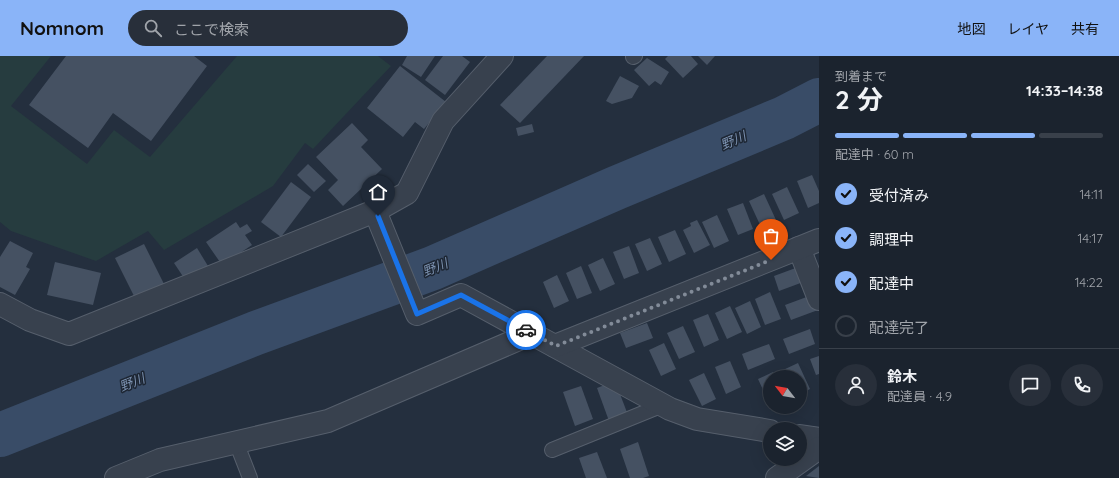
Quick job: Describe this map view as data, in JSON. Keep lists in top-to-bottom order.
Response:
{
  "water": ["野川"],
  "north": "top left",
  "page": {
    "header": "Nomnom",
    "search": "ここで検索",
    "nav": ["地図", "レイヤ", "共有"],
    "heading": ["2 分", "到着まで", "14:33–14:38"],
    "panel": ["鈴木", "配達員 · 4.9"],
    "bar": "配達中 · 60 m",
    "list": [
      ["受付済み", "14:11"],
      ["調理中", "14:17"],
      ["配達中", "14:22"],
      "配達完了"
    ]
  }
}
